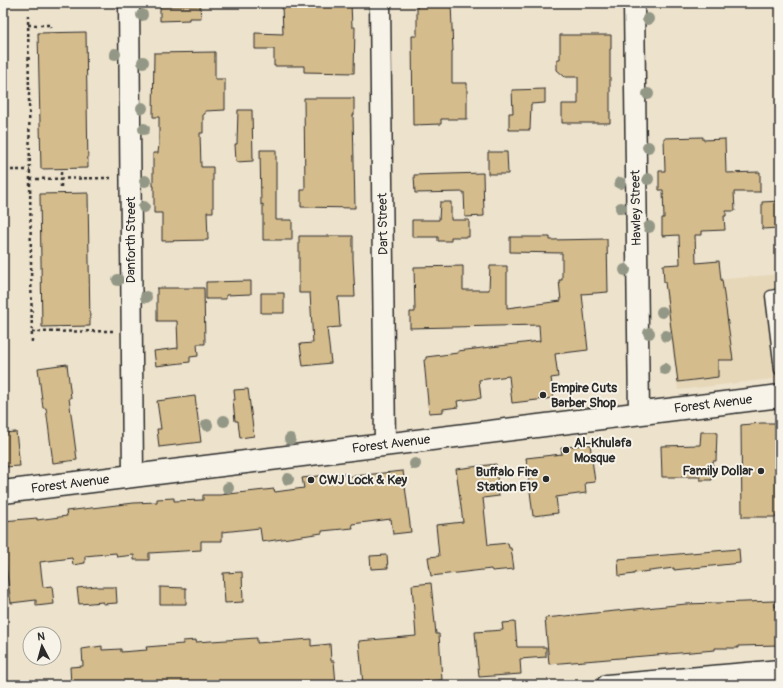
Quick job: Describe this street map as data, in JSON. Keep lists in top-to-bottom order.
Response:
{
  "streets": {
    "street": [
      "Hawley Street",
      "Dart Street",
      "Danforth Street",
      "Forest Avenue"
    ]
  },
  "crossings": [
    ["Hawley Street", "Forest Avenue"],
    ["Dart Street", "Forest Avenue"],
    ["Danforth Street", "Forest Avenue"]
  ],
  "places": [
    "Empire Cuts Barber Shop",
    "Al-Khulafa Mosque",
    "Family Dollar",
    "Buffalo Fire Station E19",
    "CWJ Lock & Key"
  ],
  "north": "top"
}
